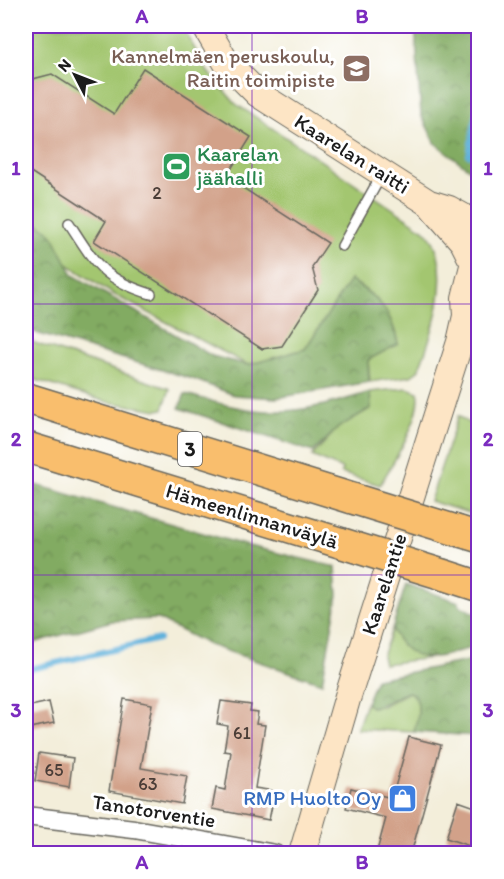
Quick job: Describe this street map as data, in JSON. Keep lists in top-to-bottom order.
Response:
{
  "streets": {
    "highway": ["3", "Hämeenlinnanväylä"],
    "main road": ["Kaarelan raitti", "Kaarelantie"],
    "street": ["Tanotorventie"]
  },
  "crossings": [
    ["Kaarelan raitti", "Kaarelantie"]
  ],
  "places": {
    "school or university": ["Kannelmäen peruskoulu, Raitin toimipiste"],
    "sports": ["Kaarelan jäähalli"],
    "shop": ["RMP Huolto Oy"]
  },
  "house_numbers": [
    "2",
    "61",
    "65",
    "63"
  ],
  "north": "top left",
  "grid": {
    "columns": ["A", "B"],
    "rows": ["1", "2", "3"]
  }
}
